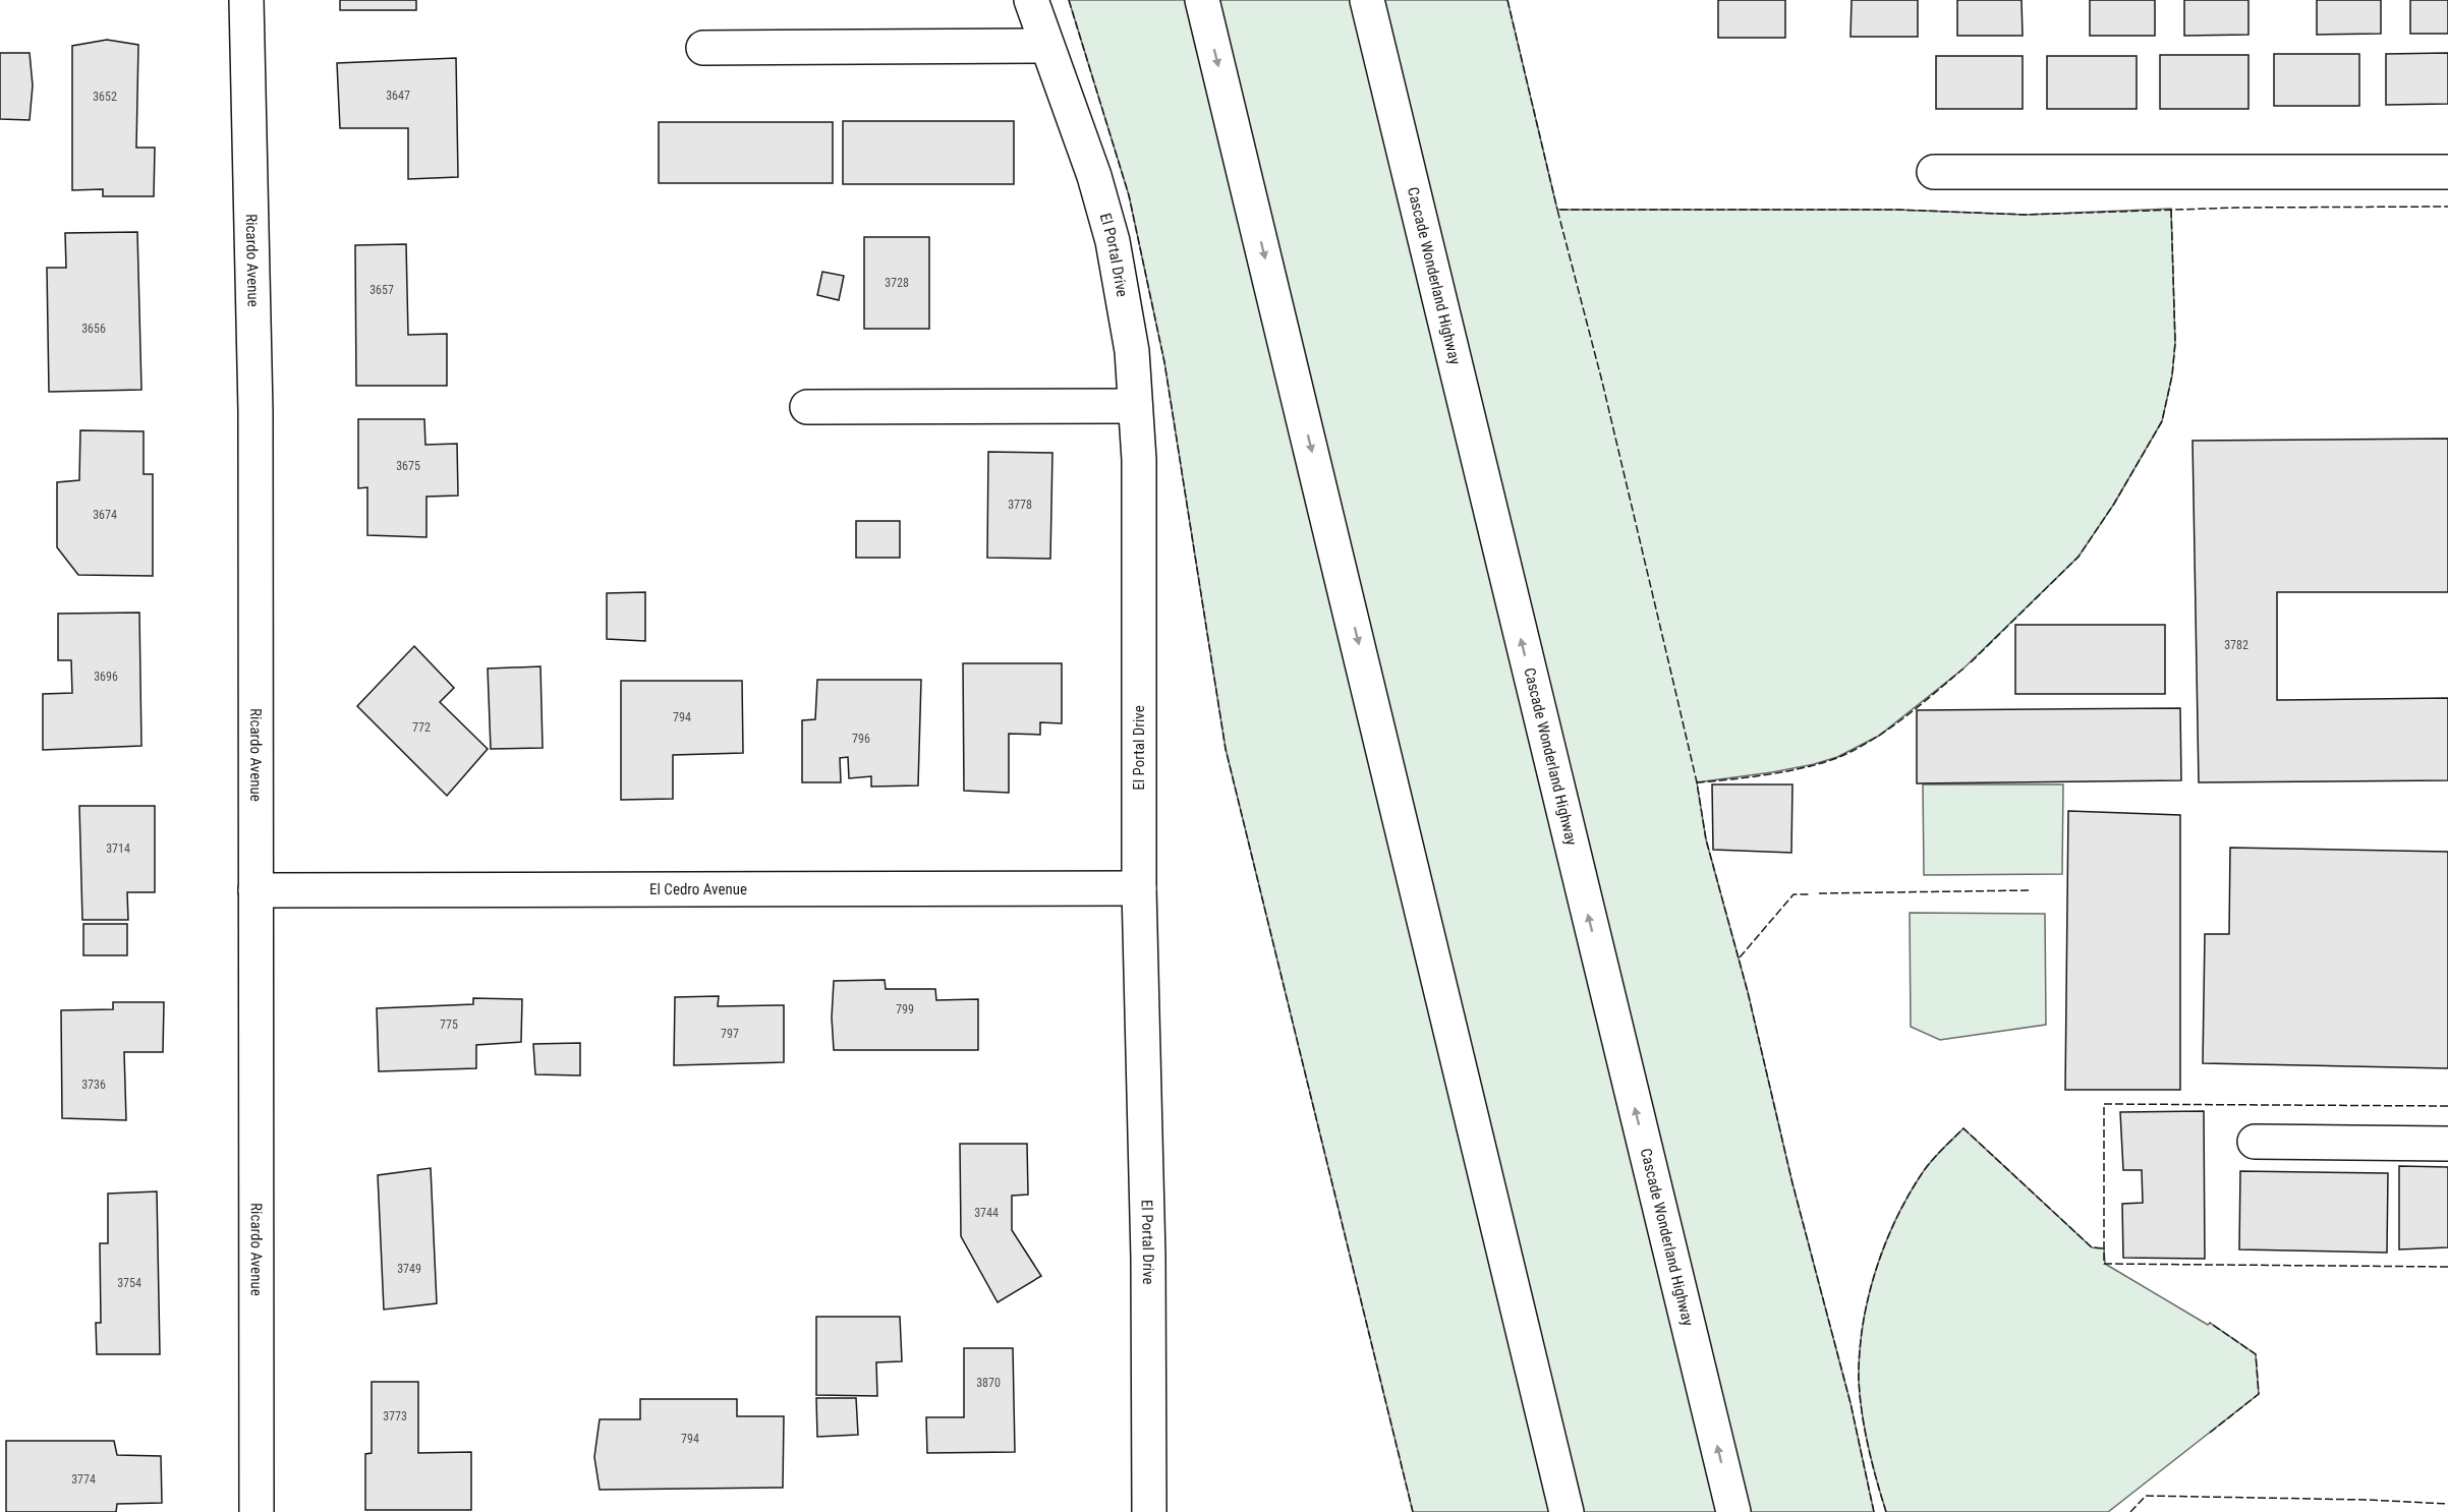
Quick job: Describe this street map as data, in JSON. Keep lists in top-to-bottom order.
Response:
{
  "streets": {
    "main road": [
      "El Portal Drive",
      "Ricardo Avenue",
      "Cascade Wonderland Highway",
      "El Cedro Avenue"
    ]
  },
  "crossings": [
    ["El Portal Drive", "El Cedro Avenue"],
    ["Ricardo Avenue", "El Cedro Avenue"]
  ],
  "house_numbers": [
    "3647",
    "3652",
    "3728",
    "3657",
    "3656",
    "3675",
    "3778",
    "3674",
    "3782",
    "3696",
    "794",
    "772",
    "796",
    "3714",
    "799",
    "775",
    "797",
    "3736",
    "3744",
    "3749",
    "3754",
    "3870",
    "3773",
    "794",
    "3774"
  ]
}
